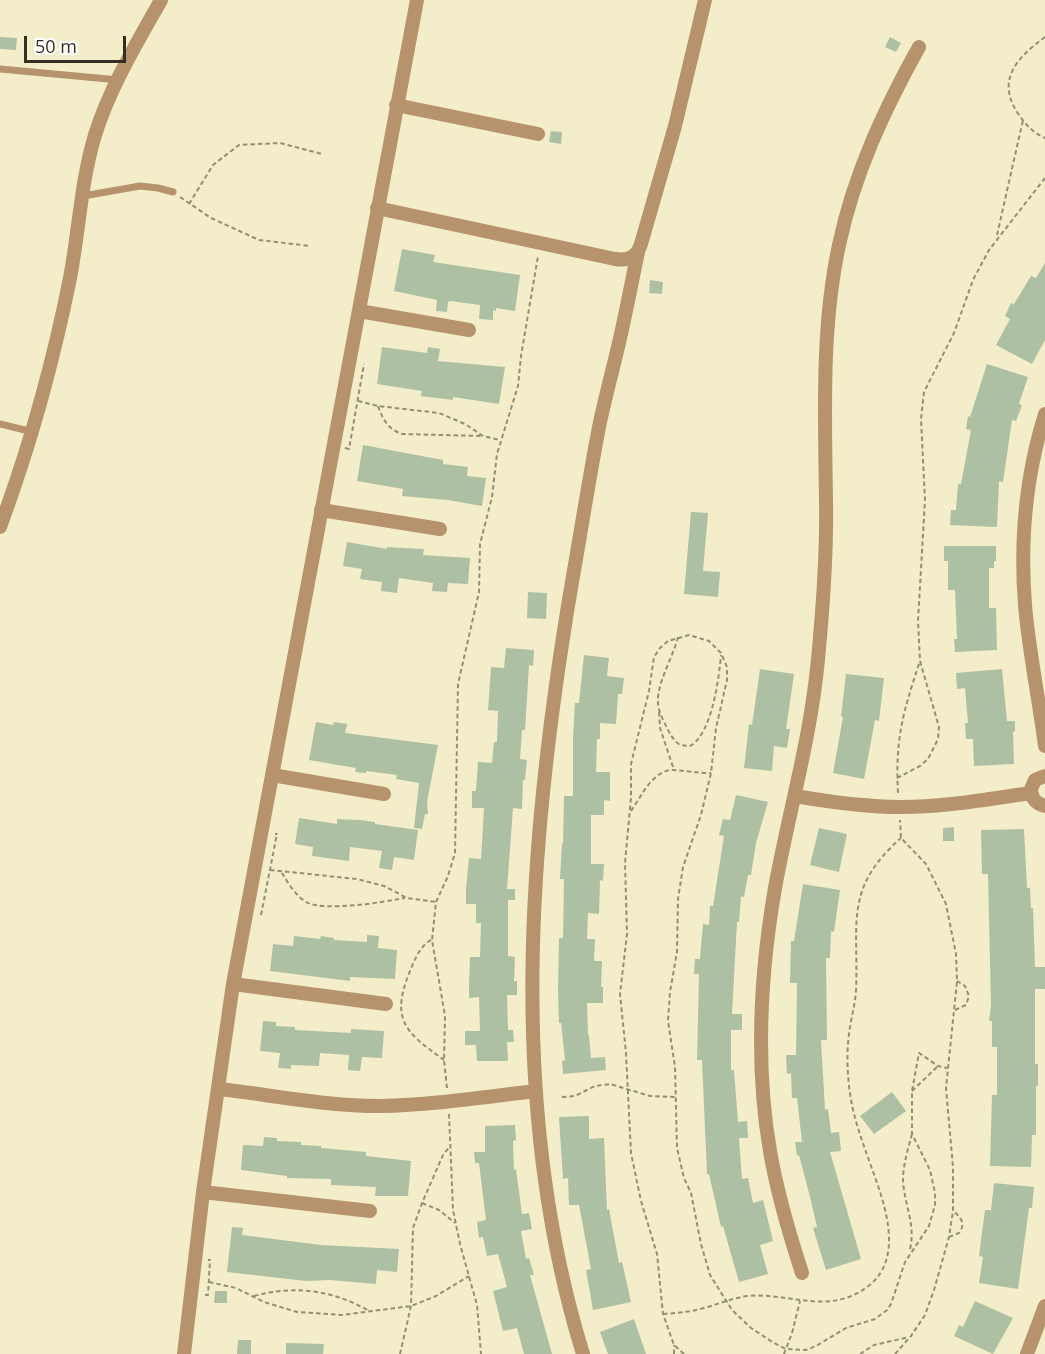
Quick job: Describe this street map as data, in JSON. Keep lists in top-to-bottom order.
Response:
{
  "scale_bar": "50 m"
}
